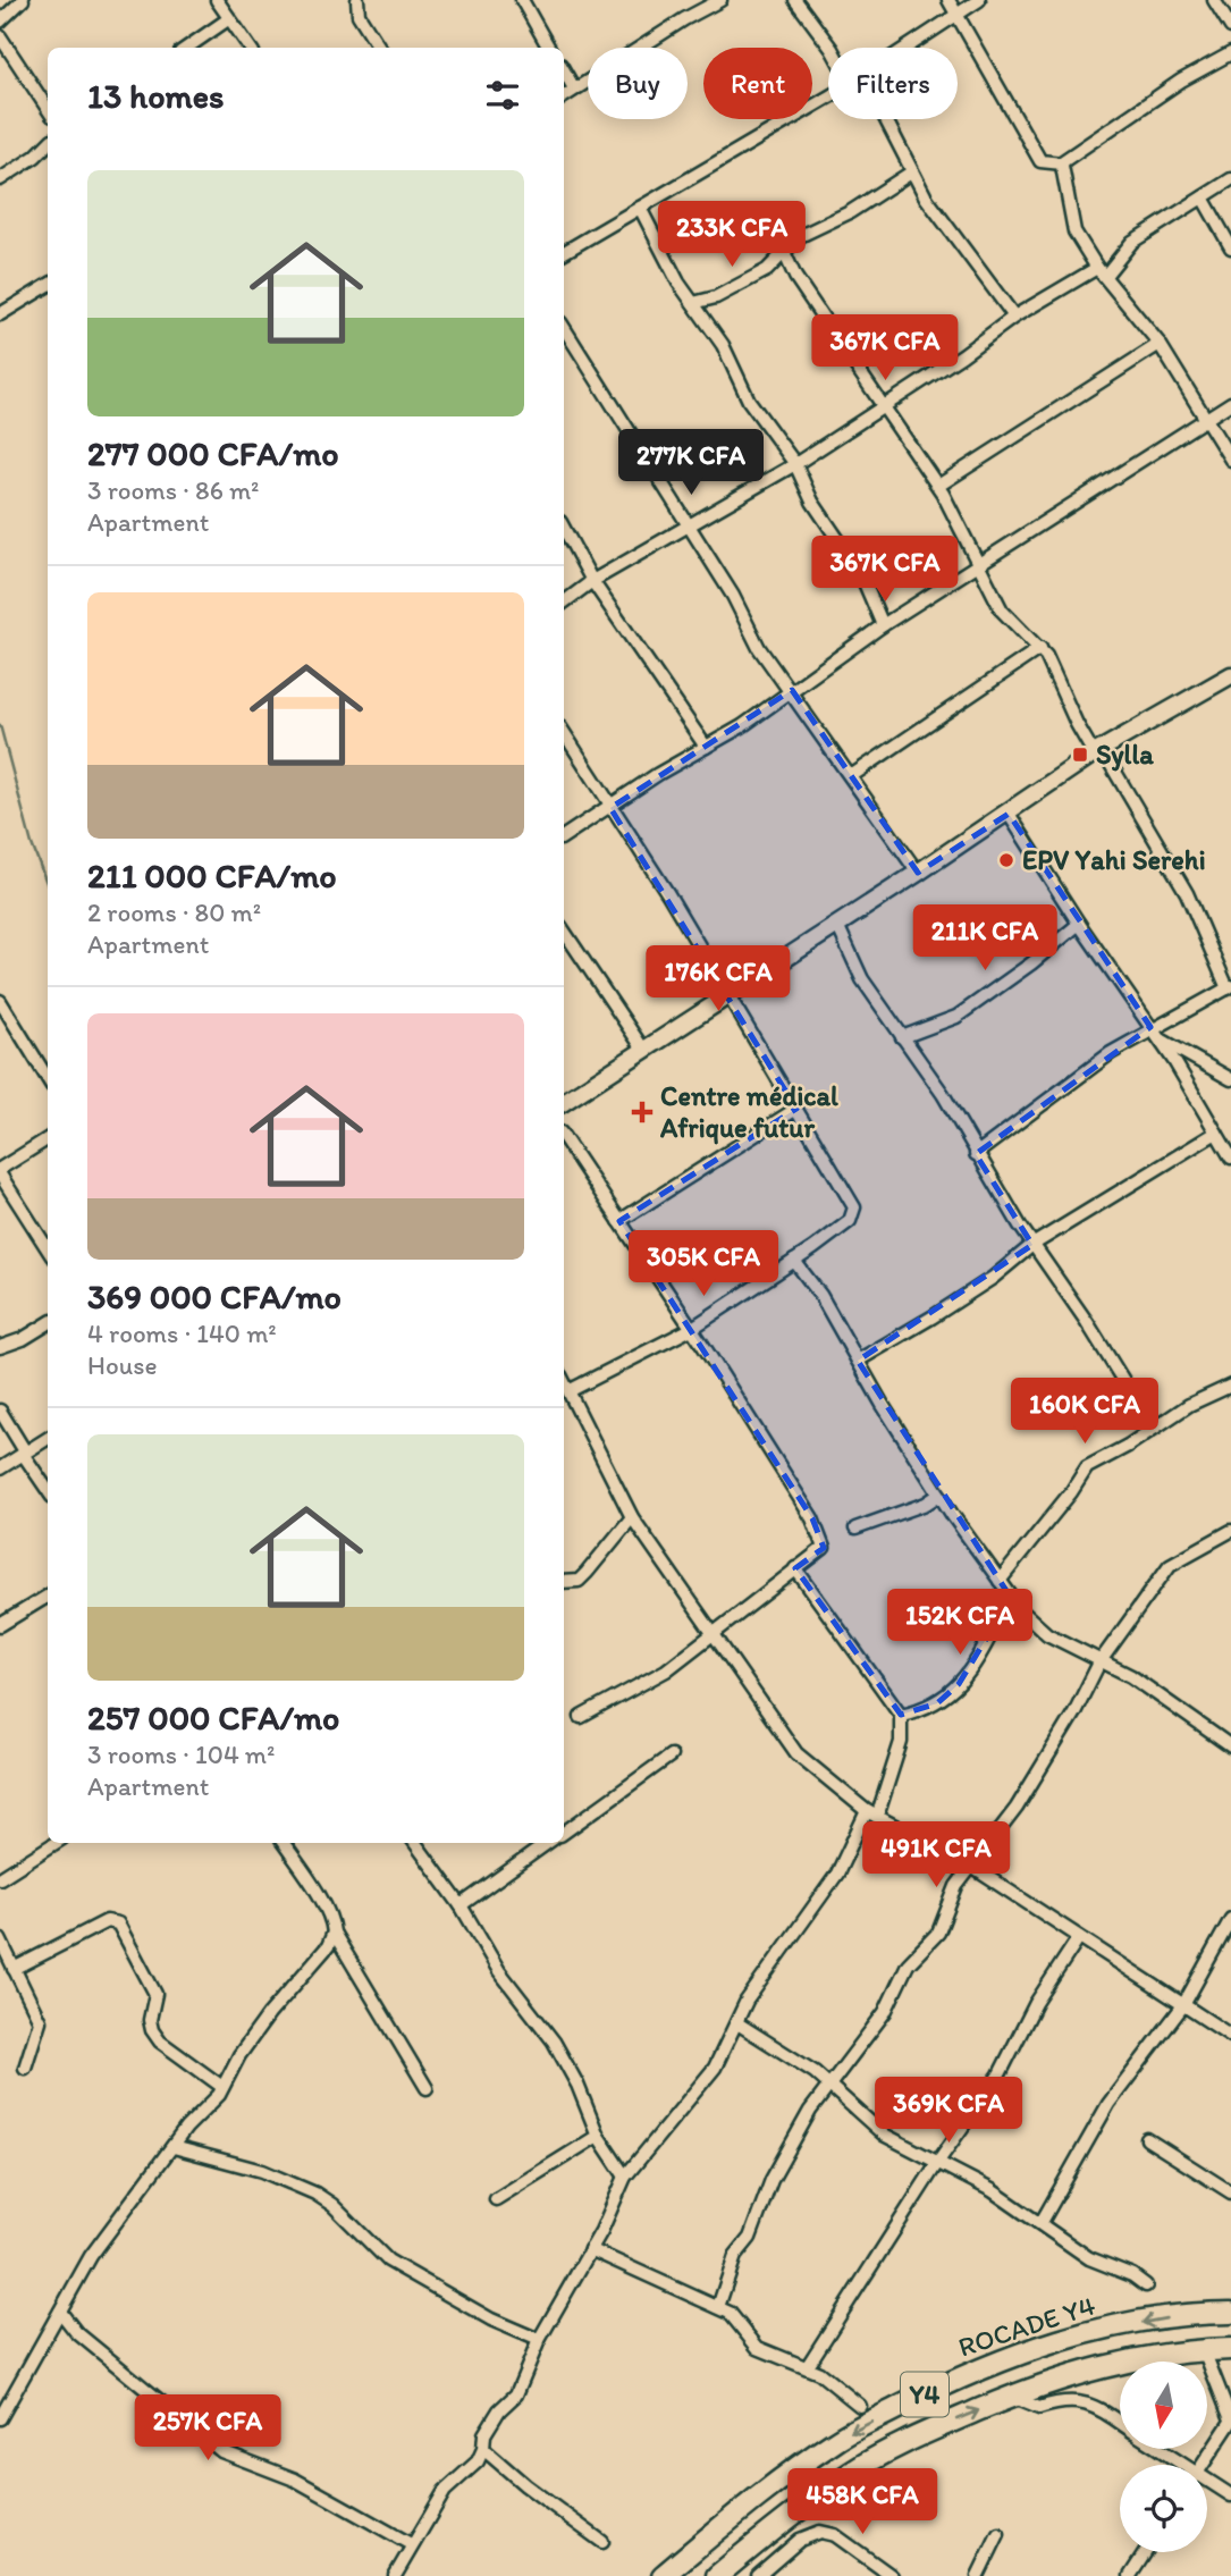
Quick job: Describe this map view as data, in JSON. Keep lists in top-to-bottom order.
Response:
{
  "streets": {
    "highway": ["ROCADE Y4", "Y4"]
  },
  "places": {
    "transit": ["Sylla"],
    "other": ["EPV Yahi Serehi"],
    "health": ["Centre médical Afrique futur"]
  },
  "north": "bottom",
  "page": {
    "chip": ["Buy", "Rent", "Filters"],
    "heading": "13 homes",
    "list": [
      {
        "name": "277 000 CFA/mo",
        "note": "3 rooms · 86 m² · Apartment"
      },
      {
        "name": "211 000 CFA/mo",
        "note": "2 rooms · 80 m² · Apartment"
      },
      {
        "name": "369 000 CFA/mo",
        "note": "4 rooms · 140 m² · House"
      },
      {
        "name": "257 000 CFA/mo",
        "note": "3 rooms · 104 m² · Apartment"
      }
    ],
    "price": [
      "233K CFA",
      "367K CFA",
      "277K CFA",
      "367K CFA",
      "211K CFA",
      "176K CFA",
      "305K CFA",
      "160K CFA",
      "152K CFA",
      "491K CFA",
      "369K CFA",
      "257K CFA",
      "458K CFA"
    ]
  }
}
